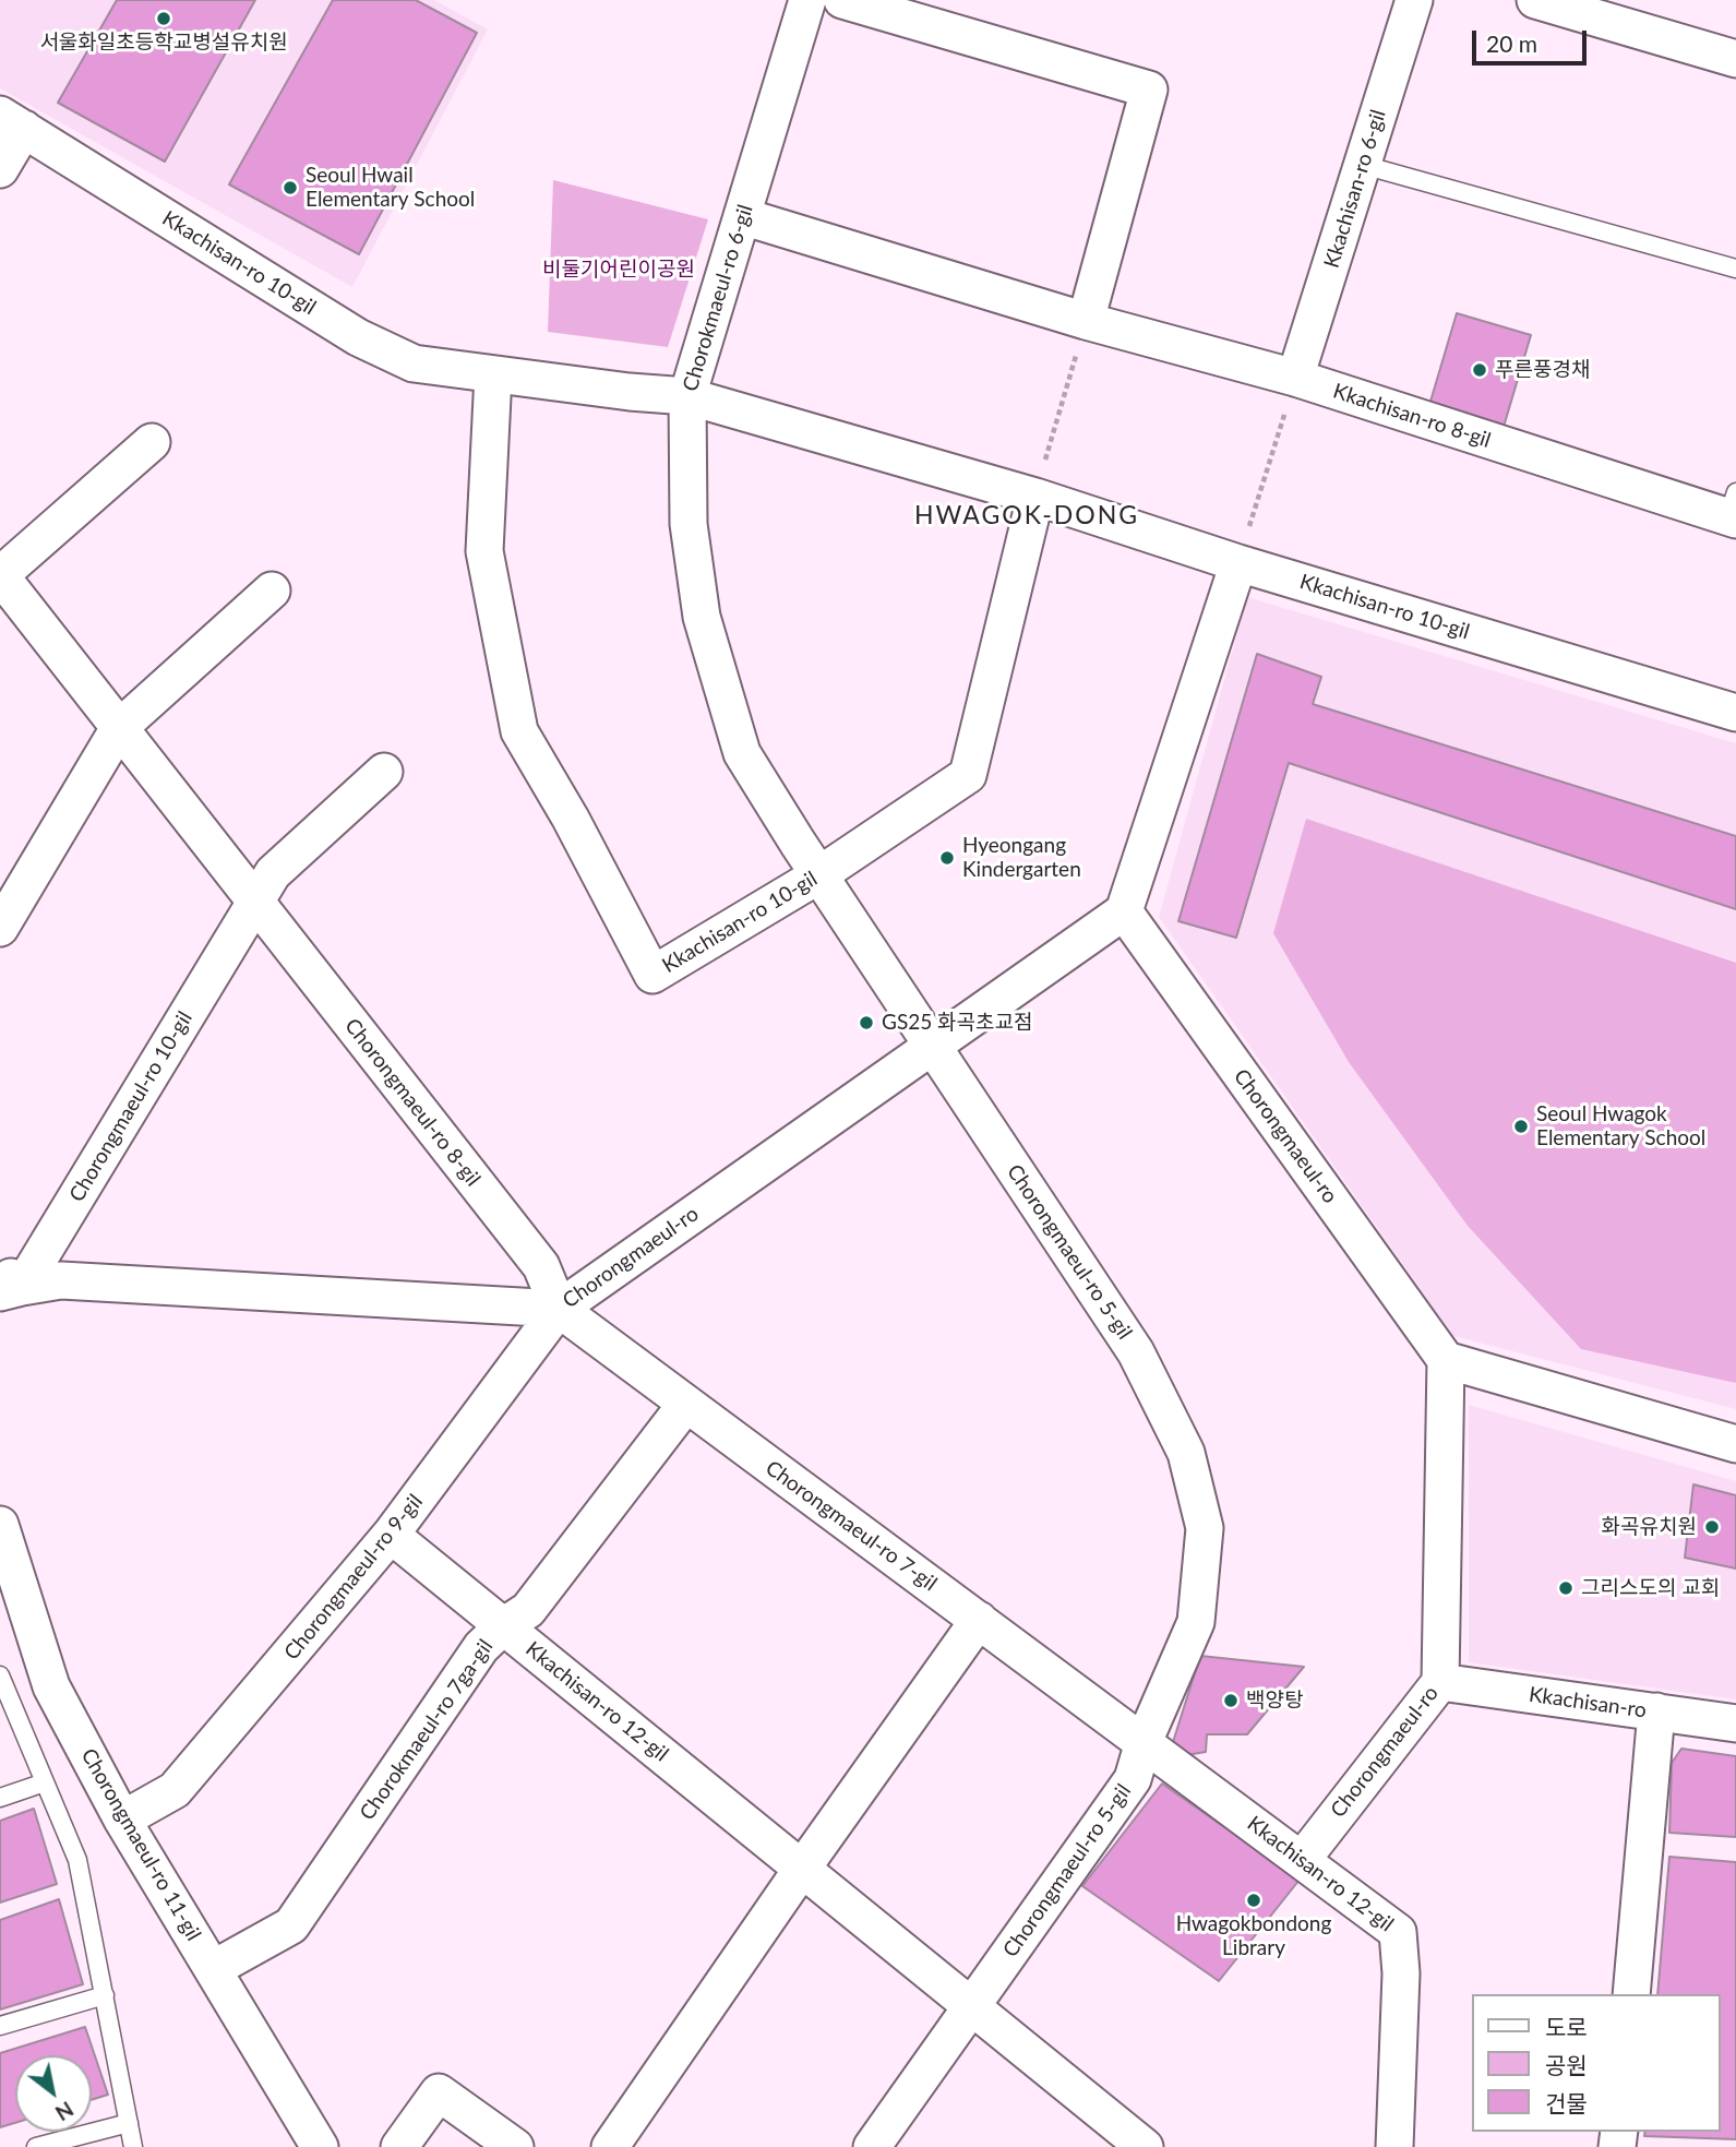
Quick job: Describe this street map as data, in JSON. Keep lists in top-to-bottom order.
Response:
{
  "streets": {
    "street": [
      "Kkachisan-ro 6-gil",
      "Kkachisan-ro 10-gil",
      "Chorokmaeul-ro 6-gil",
      "Kkachisan-ro 8-gil",
      "Chorongmaeul-ro 8-gil",
      "Chorongmaeul-ro 10-gil",
      "Chorongmaeul-ro",
      "Chorongmaeul-ro 5-gil",
      "Chorongmaeul-ro 7-gil",
      "Chorongmaeul-ro 9-gil",
      "Kkachisan-ro 12-gil",
      "Kkachisan-ro",
      "Chorokmaeul-ro 7ga-gil",
      "Chorongmaeul-ro 11-gil"
    ]
  },
  "crossings": [
    ["Kkachisan-ro 6-gil", "Kkachisan-ro 8-gil"],
    ["Kkachisan-ro 10-gil", "Chorokmaeul-ro 6-gil"],
    ["Chorokmaeul-ro 6-gil", "Kkachisan-ro 8-gil"],
    ["Chorokmaeul-ro 6-gil", "Chorongmaeul-ro"],
    ["Chorokmaeul-ro 6-gil", "Chorongmaeul-ro 5-gil"],
    ["Chorongmaeul-ro 8-gil", "Chorongmaeul-ro 10-gil"],
    ["Chorongmaeul-ro 8-gil", "Chorongmaeul-ro"],
    ["Chorongmaeul-ro 8-gil", "Chorongmaeul-ro 7-gil"],
    ["Chorongmaeul-ro 8-gil", "Chorongmaeul-ro 9-gil"],
    ["Chorongmaeul-ro 10-gil", "Chorongmaeul-ro"],
    ["Chorongmaeul-ro", "Chorongmaeul-ro 5-gil"],
    ["Chorongmaeul-ro", "Chorongmaeul-ro 7-gil"],
    ["Chorongmaeul-ro", "Chorongmaeul-ro 9-gil"],
    ["Chorongmaeul-ro", "Kkachisan-ro 12-gil"],
    ["Chorongmaeul-ro", "Kkachisan-ro"],
    ["Chorongmaeul-ro 5-gil", "Chorongmaeul-ro 7-gil"],
    ["Chorongmaeul-ro 5-gil", "Kkachisan-ro 12-gil"],
    ["Chorongmaeul-ro 7-gil", "Chorongmaeul-ro 9-gil"],
    ["Chorongmaeul-ro 7-gil", "Kkachisan-ro 12-gil"],
    ["Chorongmaeul-ro 7-gil", "Chorokmaeul-ro 7ga-gil"],
    ["Chorongmaeul-ro 9-gil", "Kkachisan-ro 12-gil"],
    ["Chorongmaeul-ro 9-gil", "Chorongmaeul-ro 11-gil"],
    ["Kkachisan-ro 12-gil", "Chorokmaeul-ro 7ga-gil"],
    ["Chorokmaeul-ro 7ga-gil", "Chorongmaeul-ro 11-gil"]
  ],
  "districts": ["HWAGOK-DONG"],
  "parks": ["비둘기어린이공원"],
  "places": [
    "서울화일초등학교병설유치원",
    "Seoul Hwail Elementary School",
    "푸른풍경채",
    "Hyeongang Kindergarten",
    "GS25 화곡초교점",
    "Seoul Hwagok Elementary School",
    "화곡유치원",
    "그리스도의 교회",
    "백양탕",
    "Hwagokbondong Library"
  ],
  "legend": ["도로", "공원", "건물"],
  "scale_bar": "20 m",
  "north": "bottom right"
}
